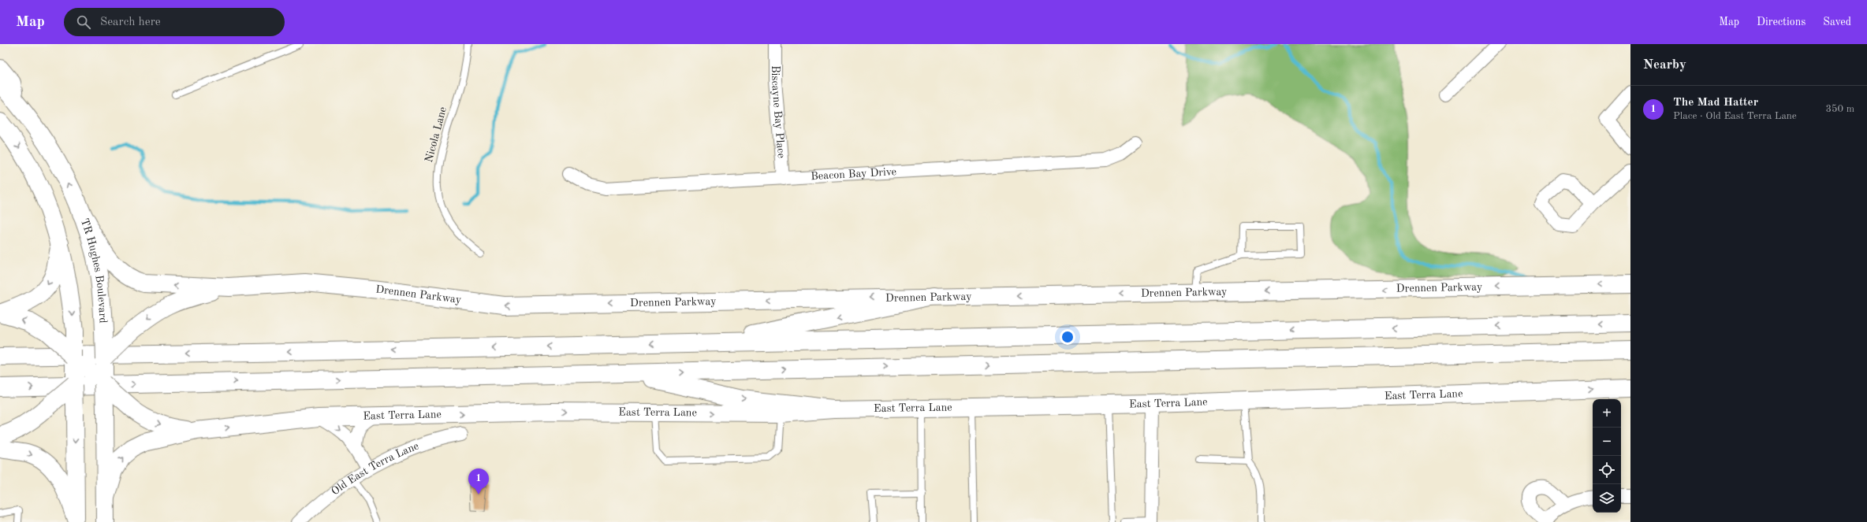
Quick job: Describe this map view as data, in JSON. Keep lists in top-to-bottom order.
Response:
{
  "streets": {
    "main road": ["TR Hughes Boulevard", "Drennen Parkway", "East Terra Lane"],
    "street": ["Biscayne Bay Place", "Beacon Bay Drive", "Old East Terra Lane"],
    "lane": ["Nicola Lane"]
  },
  "crossings": [
    ["Biscayne Bay Place", "Beacon Bay Drive"]
  ],
  "page": {
    "header": "Map",
    "search": "Search here",
    "nav": ["Map", "Directions", "Saved"],
    "heading": "Nearby",
    "list": [
      {
        "mark": "1",
        "name": "The Mad Hatter",
        "note": "Place · Old East Terra Lane",
        "value": "350 m"
      }
    ],
    "map_buttons": ["+", "−"],
    "pins": "1"
  }
}
